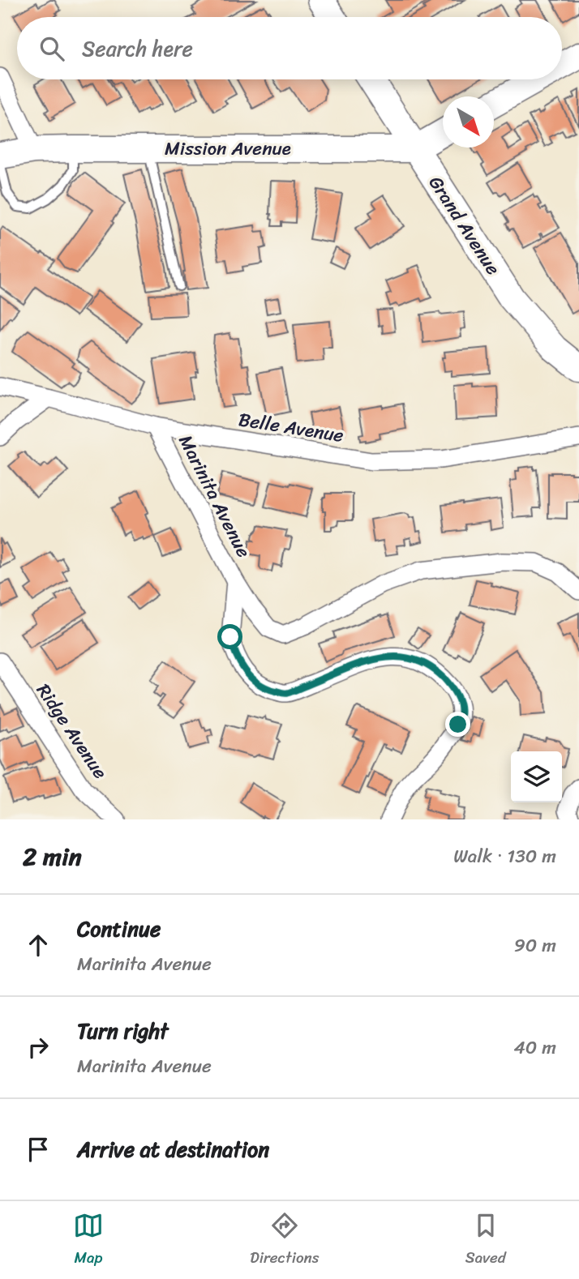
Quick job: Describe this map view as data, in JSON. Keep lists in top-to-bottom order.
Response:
{
  "streets": {
    "street": [
      "Mission Avenue",
      "Grand Avenue",
      "Belle Avenue",
      "Marinita Avenue",
      "Ridge Avenue"
    ]
  },
  "crossings": [
    ["Mission Avenue", "Grand Avenue"],
    ["Belle Avenue", "Marinita Avenue"]
  ],
  "north": "bottom right",
  "page": {
    "search": "Search here",
    "heading": ["2 min", "Walk · 130 m"],
    "list": [
      ["Continue", "Marinita Avenue", "90 m"],
      ["Turn right", "Marinita Avenue", "40 m"],
      "Arrive at destination"
    ],
    "nav": ["Map", "Directions", "Saved"]
  }
}
